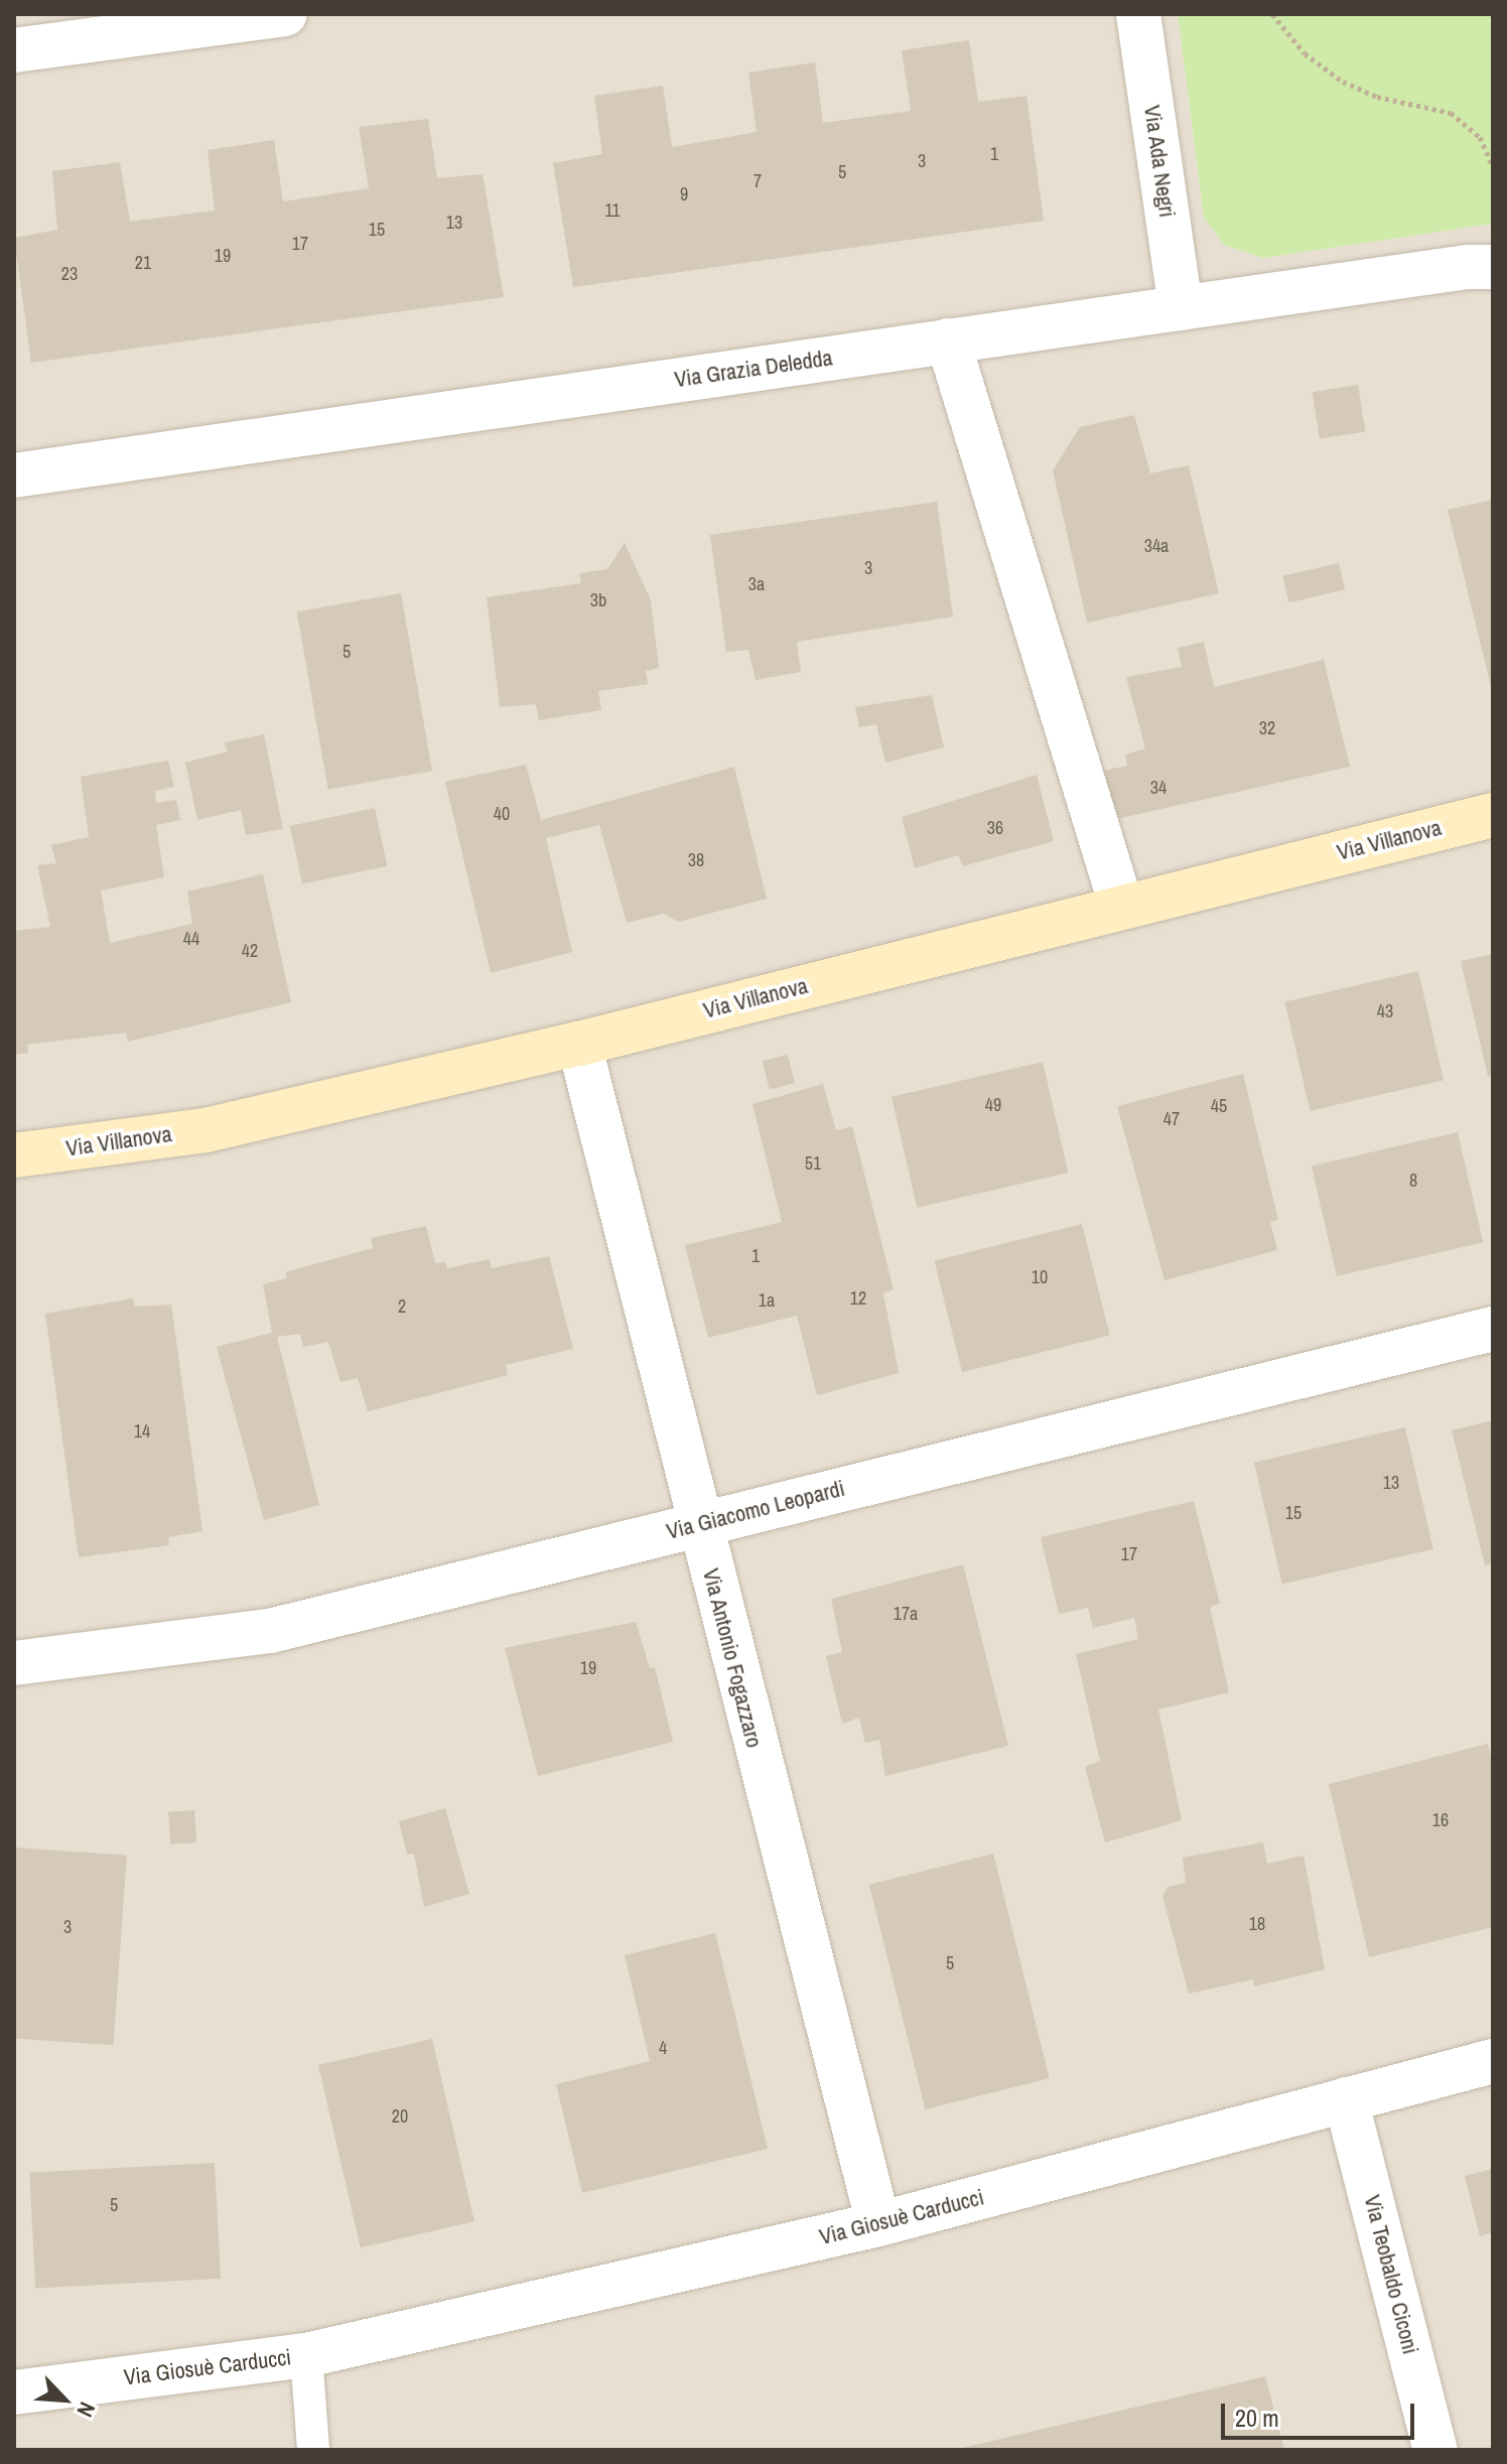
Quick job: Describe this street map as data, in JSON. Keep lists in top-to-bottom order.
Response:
{
  "streets": {
    "street": [
      "Via Ada Negri",
      "Via Grazia Deledda",
      "Via Villanova",
      "Via Giacomo Leopardi",
      "Via Antonio Fogazzaro",
      "Via Giosuè Carducci",
      "Via Teobaldo Ciconi"
    ]
  },
  "crossings": [
    ["Via Ada Negri", "Via Grazia Deledda"],
    ["Via Villanova", "Via Antonio Fogazzaro"],
    ["Via Giacomo Leopardi", "Via Antonio Fogazzaro"],
    ["Via Antonio Fogazzaro", "Via Giosuè Carducci"],
    ["Via Giosuè Carducci", "Via Teobaldo Ciconi"]
  ],
  "house_numbers": [
    "1",
    "3",
    "5",
    "7",
    "9",
    "11",
    "13",
    "15",
    "17",
    "19",
    "21",
    "23",
    "34a",
    "3",
    "3a",
    "3b",
    "5",
    "32",
    "34",
    "40",
    "36",
    "38",
    "44",
    "42",
    "43",
    "49",
    "45",
    "47",
    "51",
    "8",
    "1",
    "10",
    "12",
    "1a",
    "2",
    "14",
    "13",
    "15",
    "17",
    "17a",
    "19",
    "16",
    "18",
    "3",
    "5",
    "4",
    "20",
    "5"
  ],
  "scale_bar": "20 m",
  "north": "bottom right"
}
